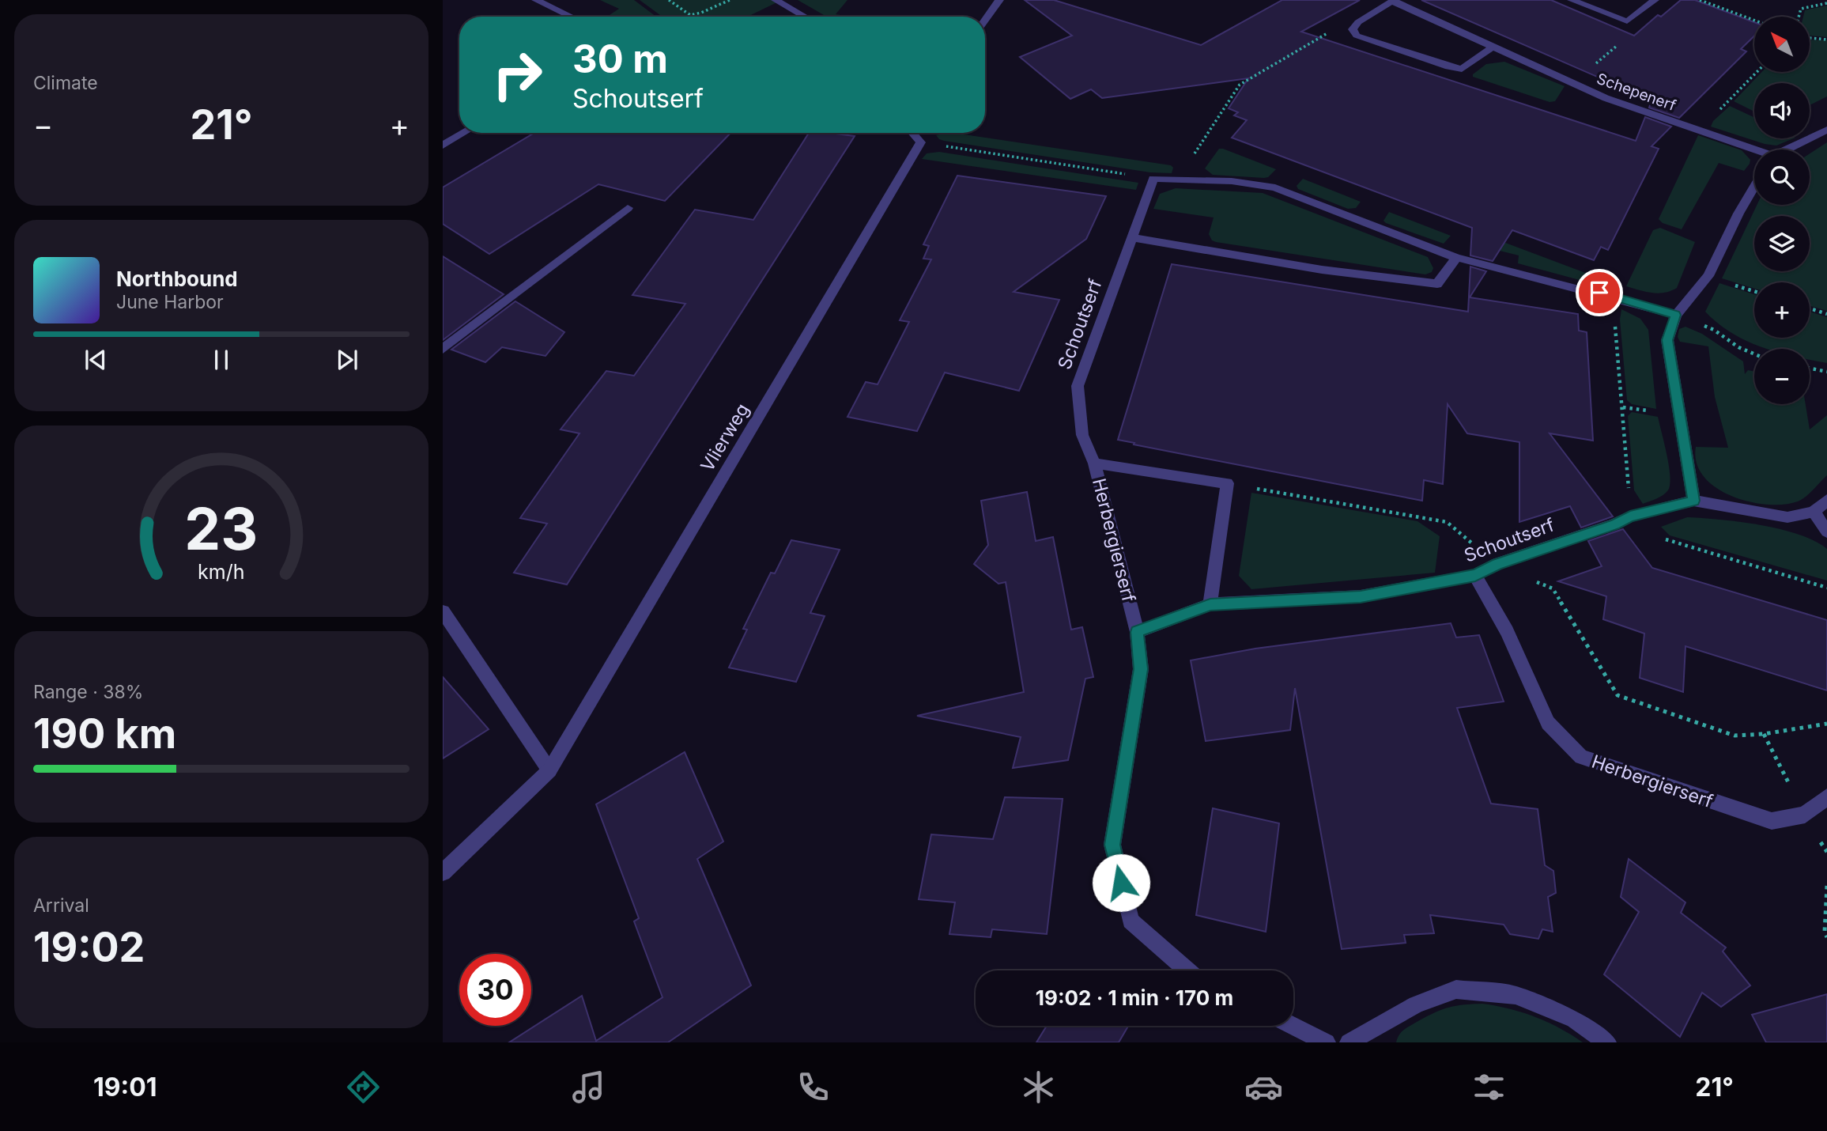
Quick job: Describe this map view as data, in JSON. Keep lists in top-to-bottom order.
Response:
{
  "streets": {
    "street": [
      "Schepenerf",
      "Schoutserf",
      "Vlierweg",
      "Herbergierserf"
    ]
  },
  "crossings": [
    ["Schoutserf", "Herbergierserf"]
  ],
  "north": "top left",
  "page": {
    "tile": [
      "Climate",
      ["Range · 38%", "190 km"],
      ["Arrival", "19:02"]
    ],
    "map_buttons": ["+", "−"],
    "turn": ["30 m", "Schoutserf"],
    "heat": ["−", "21°", "+"],
    "song": ["Northbound", "June Harbor"],
    "limit": "30",
    "trip": "19:02 · 1 min · 170 m",
    "tabs": ["19:01", "21°"],
    "gauge": ["23", "km/h"]
  }
}
